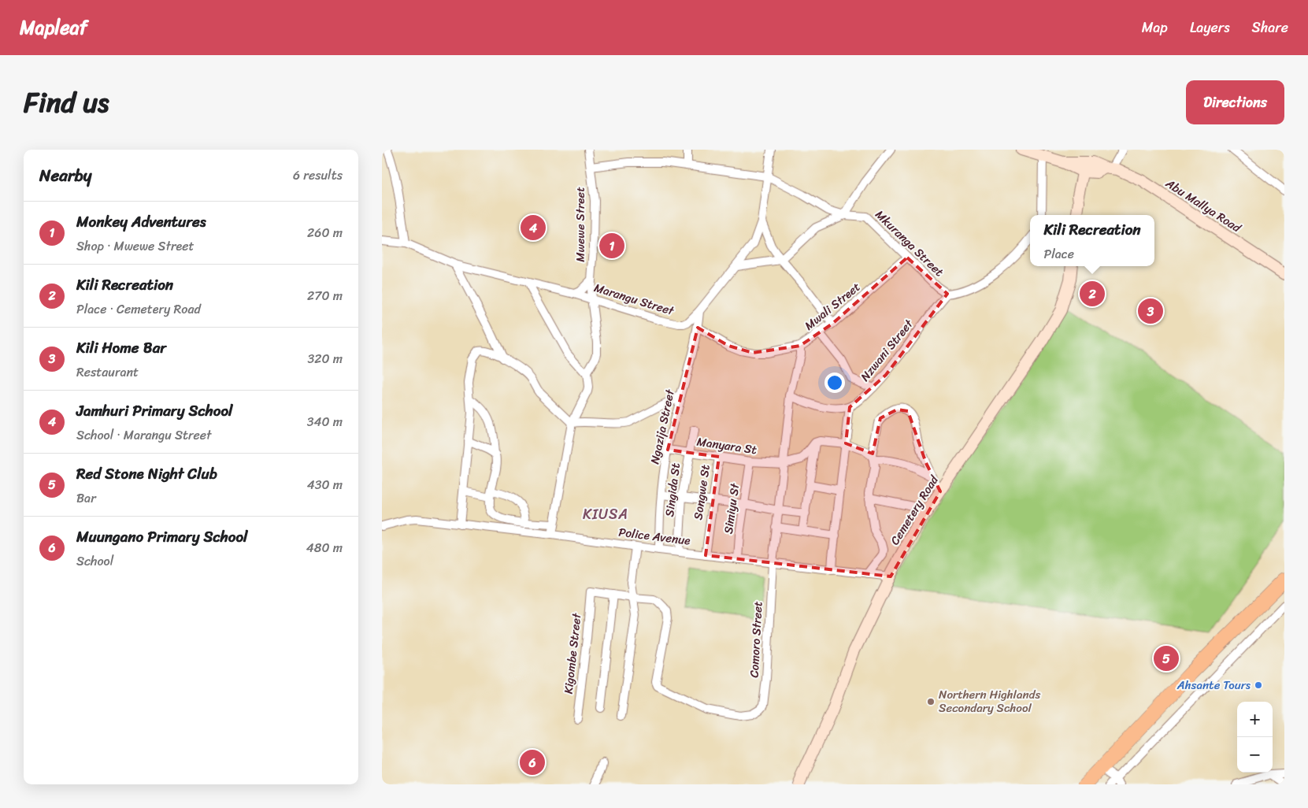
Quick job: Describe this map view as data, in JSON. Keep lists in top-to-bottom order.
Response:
{
  "streets": {
    "main road": ["Abu Mallya Road", "Cemetery Road"],
    "street": [
      "Mwewe Street",
      "Mkuranga Street",
      "Marangu Street",
      "Mwali Street",
      "Nzwani Street",
      "Ngazija Street",
      "Manyara St",
      "Singida St",
      "Songwe St",
      "Simiyu St",
      "Police Avenue",
      "Comoro Street",
      "Kigombe Street"
    ]
  },
  "crossings": [
    ["Mwewe Street", "Mkuranga Street"],
    ["Mwewe Street", "Marangu Street"],
    ["Mkuranga Street", "Marangu Street"],
    ["Mkuranga Street", "Mwali Street"],
    ["Mkuranga Street", "Nzwani Street"],
    ["Marangu Street", "Mwali Street"],
    ["Marangu Street", "Ngazija Street"],
    ["Marangu Street", "Comoro Street"],
    ["Mwali Street", "Ngazija Street"],
    ["Mwali Street", "Comoro Street"],
    ["Ngazija Street", "Manyara St"],
    ["Ngazija Street", "Police Avenue"],
    ["Ngazija Street", "Comoro Street"],
    ["Manyara St", "Singida St"],
    ["Manyara St", "Songwe St"],
    ["Manyara St", "Simiyu St"],
    ["Manyara St", "Comoro Street"],
    ["Singida St", "Police Avenue"],
    ["Songwe St", "Police Avenue"],
    ["Simiyu St", "Police Avenue"],
    ["Cemetery Road", "Police Avenue"],
    ["Police Avenue", "Comoro Street"]
  ],
  "districts": ["KIUSA"],
  "places": ["Ahsante Tours", "Northern Highlands Secondary School"],
  "page": {
    "header": "Mapleaf",
    "nav": ["Map", "Layers", "Share"],
    "title": "Find us",
    "buttons": "Directions",
    "heading": ["Nearby", "6 results"],
    "list": [
      {
        "mark": "1",
        "name": "Monkey Adventures",
        "note": "Shop · Mwewe Street",
        "value": "260 m"
      },
      {
        "mark": "2",
        "name": "Kili Recreation",
        "note": "Place · Cemetery Road",
        "value": "270 m"
      },
      {
        "mark": "3",
        "name": "Kili Home Bar",
        "note": "Restaurant",
        "value": "320 m"
      },
      {
        "mark": "4",
        "name": "Jamhuri Primary School",
        "note": "School · Marangu Street",
        "value": "340 m"
      },
      {
        "mark": "5",
        "name": "Red Stone Night Club",
        "note": "Bar",
        "value": "430 m"
      },
      {
        "mark": "6",
        "name": "Muungano Primary School",
        "note": "School",
        "value": "480 m"
      }
    ],
    "pins": [
      "4",
      "1",
      "2",
      "3",
      "5",
      "6"
    ],
    "popup": ["Kili Recreation", "Place"],
    "map_buttons": ["+", "−"]
  }
}
